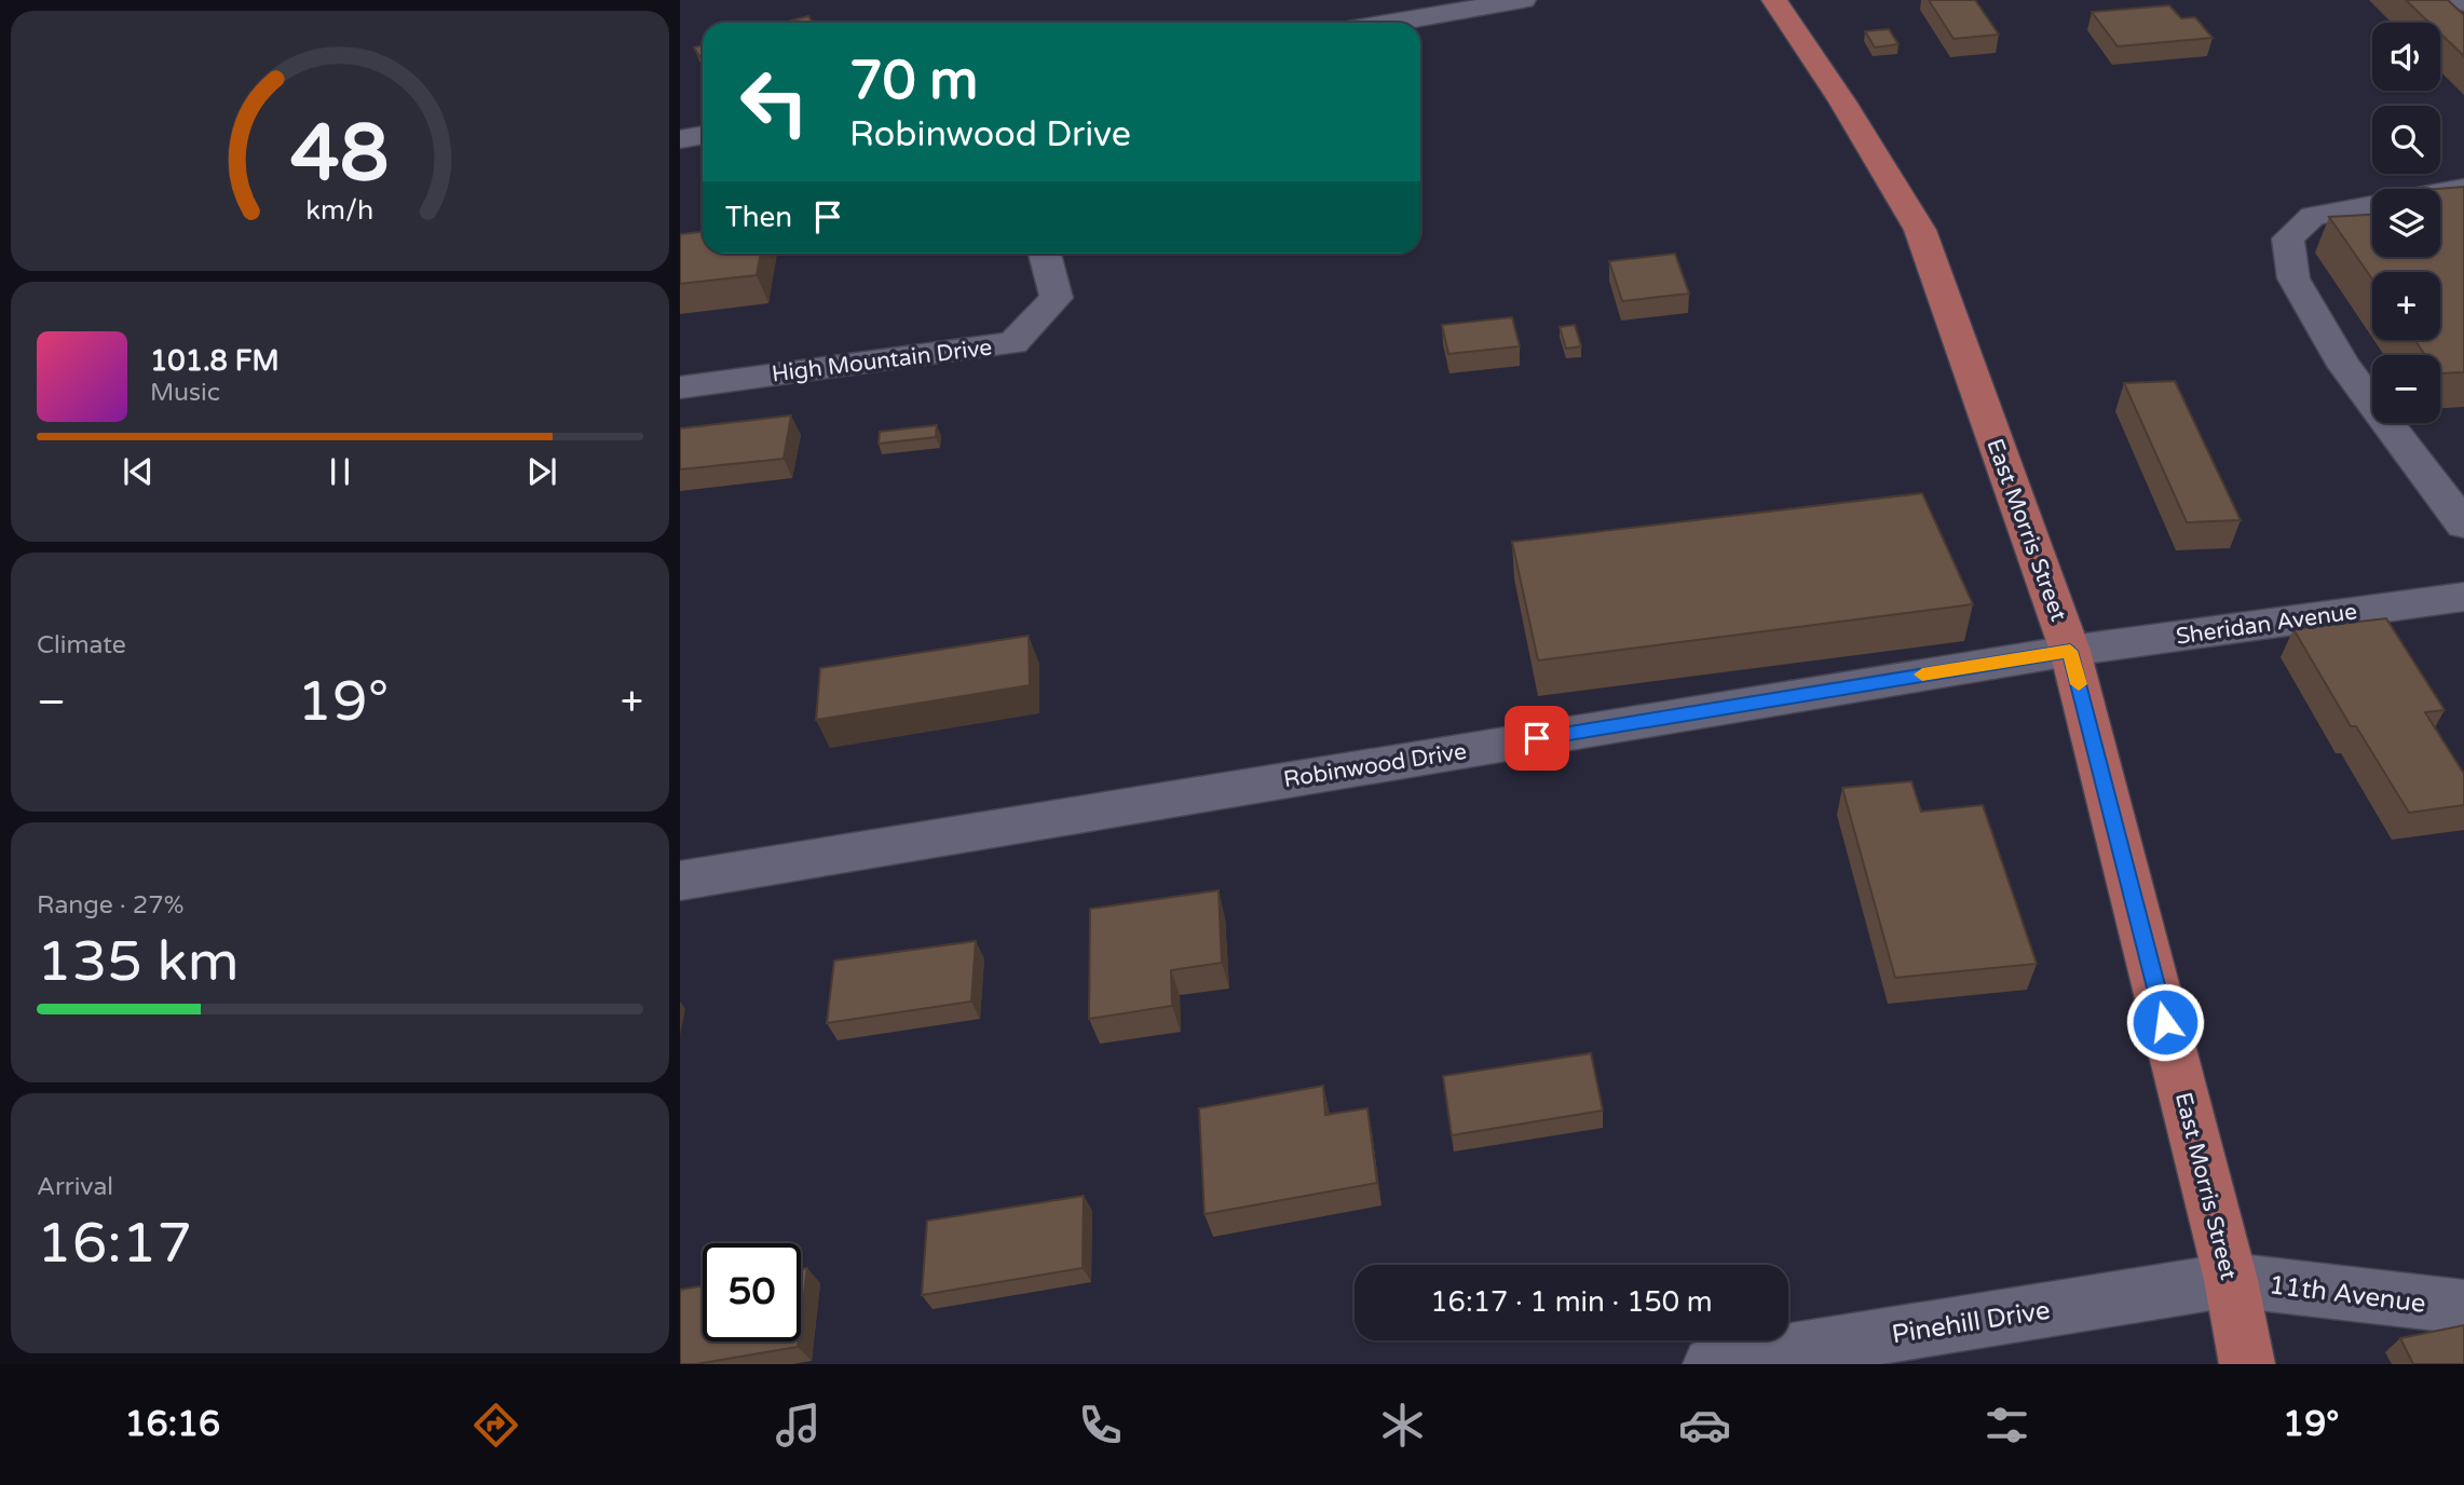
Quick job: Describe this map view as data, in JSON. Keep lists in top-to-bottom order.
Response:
{
  "streets": {
    "main road": ["East Morris Street"],
    "street": [
      "High Mountain Drive",
      "Sheridan Avenue",
      "Robinwood Drive",
      "11th Avenue",
      "Pinehill Drive"
    ]
  },
  "crossings": [
    ["East Morris Street", "Sheridan Avenue"],
    ["East Morris Street", "Robinwood Drive"],
    ["East Morris Street", "11th Avenue"],
    ["East Morris Street", "Pinehill Drive"],
    ["Sheridan Avenue", "Robinwood Drive"],
    ["11th Avenue", "Pinehill Drive"]
  ],
  "page": {
    "map_buttons": ["+", "−"],
    "turn": ["70 m", "Robinwood Drive"],
    "then": "Then",
    "song": ["101.8 FM", "Music"],
    "tile": [
      "Climate",
      ["Range · 27%", "135 km"],
      ["Arrival", "16:17"]
    ],
    "heat": ["−", "19°", "+"],
    "limit": "50",
    "trip": "16:17 · 1 min · 150 m",
    "tabs": ["16:16", "19°"],
    "gauge": ["48", "km/h"]
  }
}
